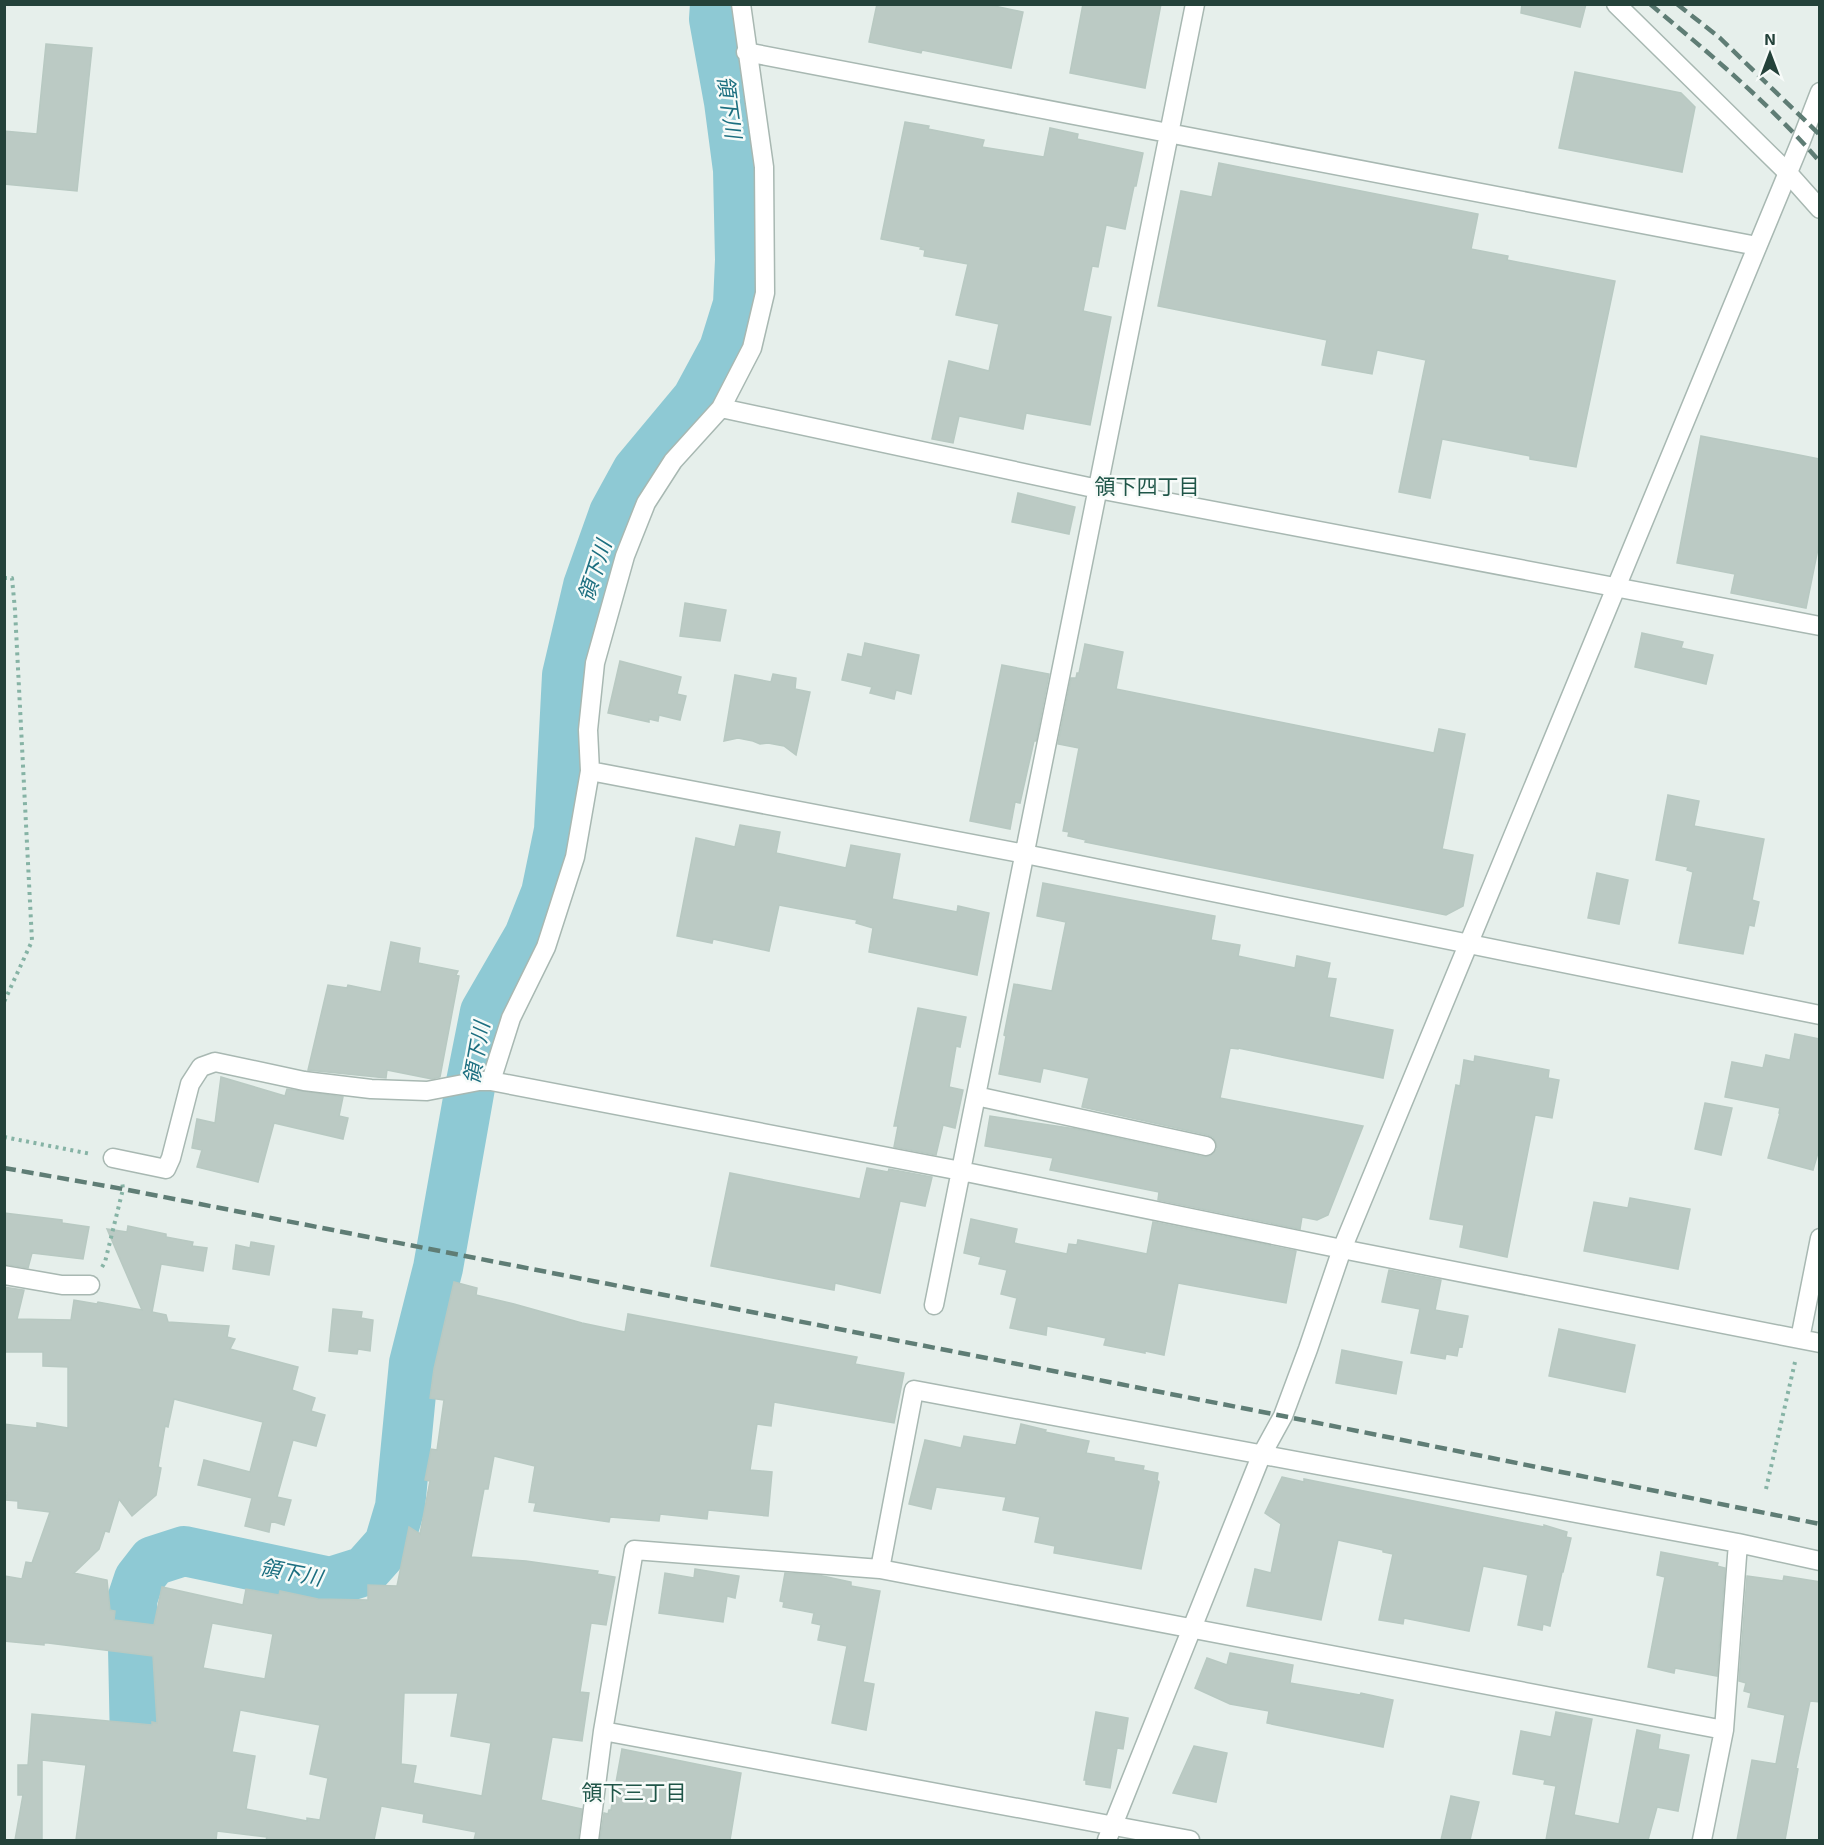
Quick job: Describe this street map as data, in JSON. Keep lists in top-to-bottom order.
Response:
{
  "districts": ["領下四丁目", "領下三丁目"],
  "water": ["領下川"],
  "north": "top"
}
